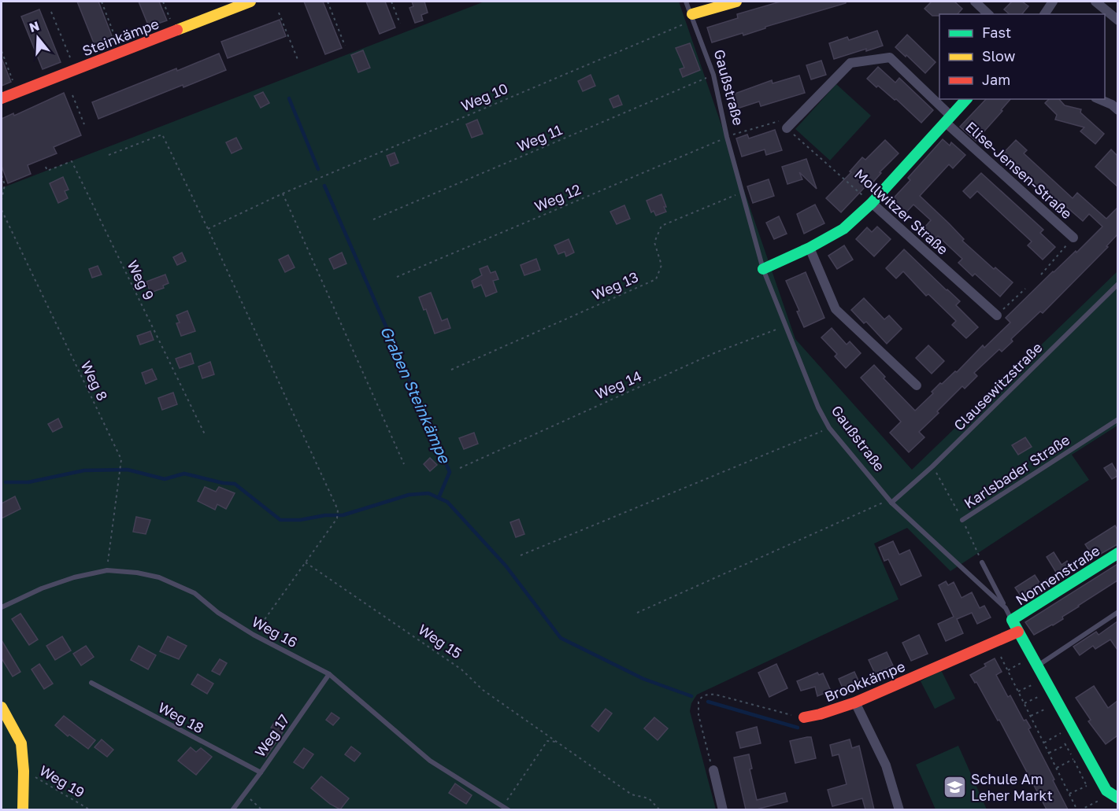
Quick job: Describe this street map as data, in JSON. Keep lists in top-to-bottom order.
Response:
{
  "streets": {
    "street": [
      "Steinkämpe",
      "Gaußstraße",
      "Elise-Jensen-Straße",
      "Mollwitzer Straße",
      "Nonnenstraße",
      "Brookkämpe"
    ],
    "lane": [
      "Clausewitzstraße",
      "Karlsbader Straße",
      "Weg 16",
      "Weg 18",
      "Weg 17"
    ],
    "path": [
      "Weg 10",
      "Weg 11",
      "Weg 12",
      "Weg 9",
      "Weg 13",
      "Weg 8",
      "Weg 14",
      "Weg 15",
      "Weg 19"
    ]
  },
  "crossings": [
    ["Gaußstraße", "Weg 10"],
    ["Gaußstraße", "Weg 11"],
    ["Gaußstraße", "Weg 12"],
    ["Gaußstraße", "Weg 13"],
    ["Gaußstraße", "Weg 14"],
    ["Gaußstraße", "Clausewitzstraße"],
    ["Gaußstraße", "Nonnenstraße"],
    ["Gaußstraße", "Brookkämpe"],
    ["Elise-Jensen-Straße", "Weg 12"],
    ["Elise-Jensen-Straße", "Mollwitzer Straße"],
    ["Weg 12", "Mollwitzer Straße"],
    ["Weg 8", "Weg 16"],
    ["Weg 16", "Weg 17"],
    ["Weg 18", "Weg 17"]
  ],
  "water": ["Graben Steinkämpe"],
  "places": {
    "school or university": ["Schule Am Leher Markt"]
  },
  "legend": ["Fast", "Slow", "Jam"],
  "north": "top"
}
